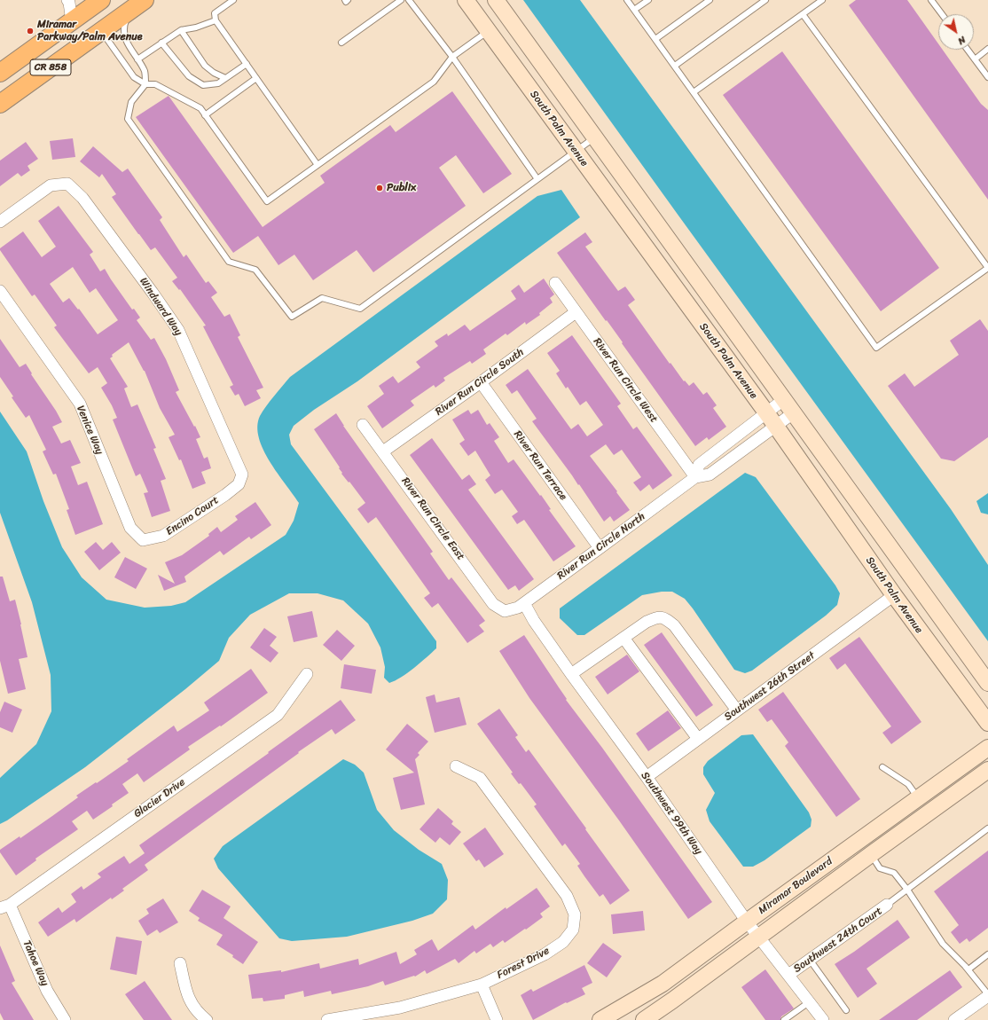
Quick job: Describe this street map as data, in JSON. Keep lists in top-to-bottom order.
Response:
{
  "streets": {
    "main road": ["CR 858", "South Palm Avenue", "Miramar Boulevard"],
    "street": [
      "Windward Way",
      "River Run Circle West",
      "River Run Circle South",
      "Venice Way",
      "River Run Terrace",
      "Encino Court",
      "River Run Circle East",
      "River Run Circle North",
      "Southwest 26th Street",
      "Glacier Drive",
      "Southwest 99th Way",
      "Southwest 24th Court",
      "Tahoe Way",
      "Forest Drive"
    ]
  },
  "crossings": [
    ["South Palm Avenue", "River Run Circle North"],
    ["South Palm Avenue", "Southwest 26th Street"],
    ["Windward Way", "Encino Court"],
    ["River Run Circle West", "River Run Circle South"],
    ["River Run Circle West", "River Run Circle North"],
    ["River Run Circle South", "River Run Terrace"],
    ["River Run Circle South", "River Run Circle East"],
    ["Venice Way", "Encino Court"],
    ["River Run Terrace", "River Run Circle North"],
    ["River Run Circle East", "River Run Circle North"],
    ["River Run Circle North", "Southwest 99th Way"],
    ["Southwest 26th Street", "Southwest 99th Way"],
    ["Glacier Drive", "Tahoe Way"],
    ["Southwest 99th Way", "Miramar Boulevard"],
    ["Southwest 99th Way", "Southwest 24th Court"]
  ],
  "places": ["Miramar Parkway/Palm Avenue", "Publix"],
  "north": "bottom right"
}
